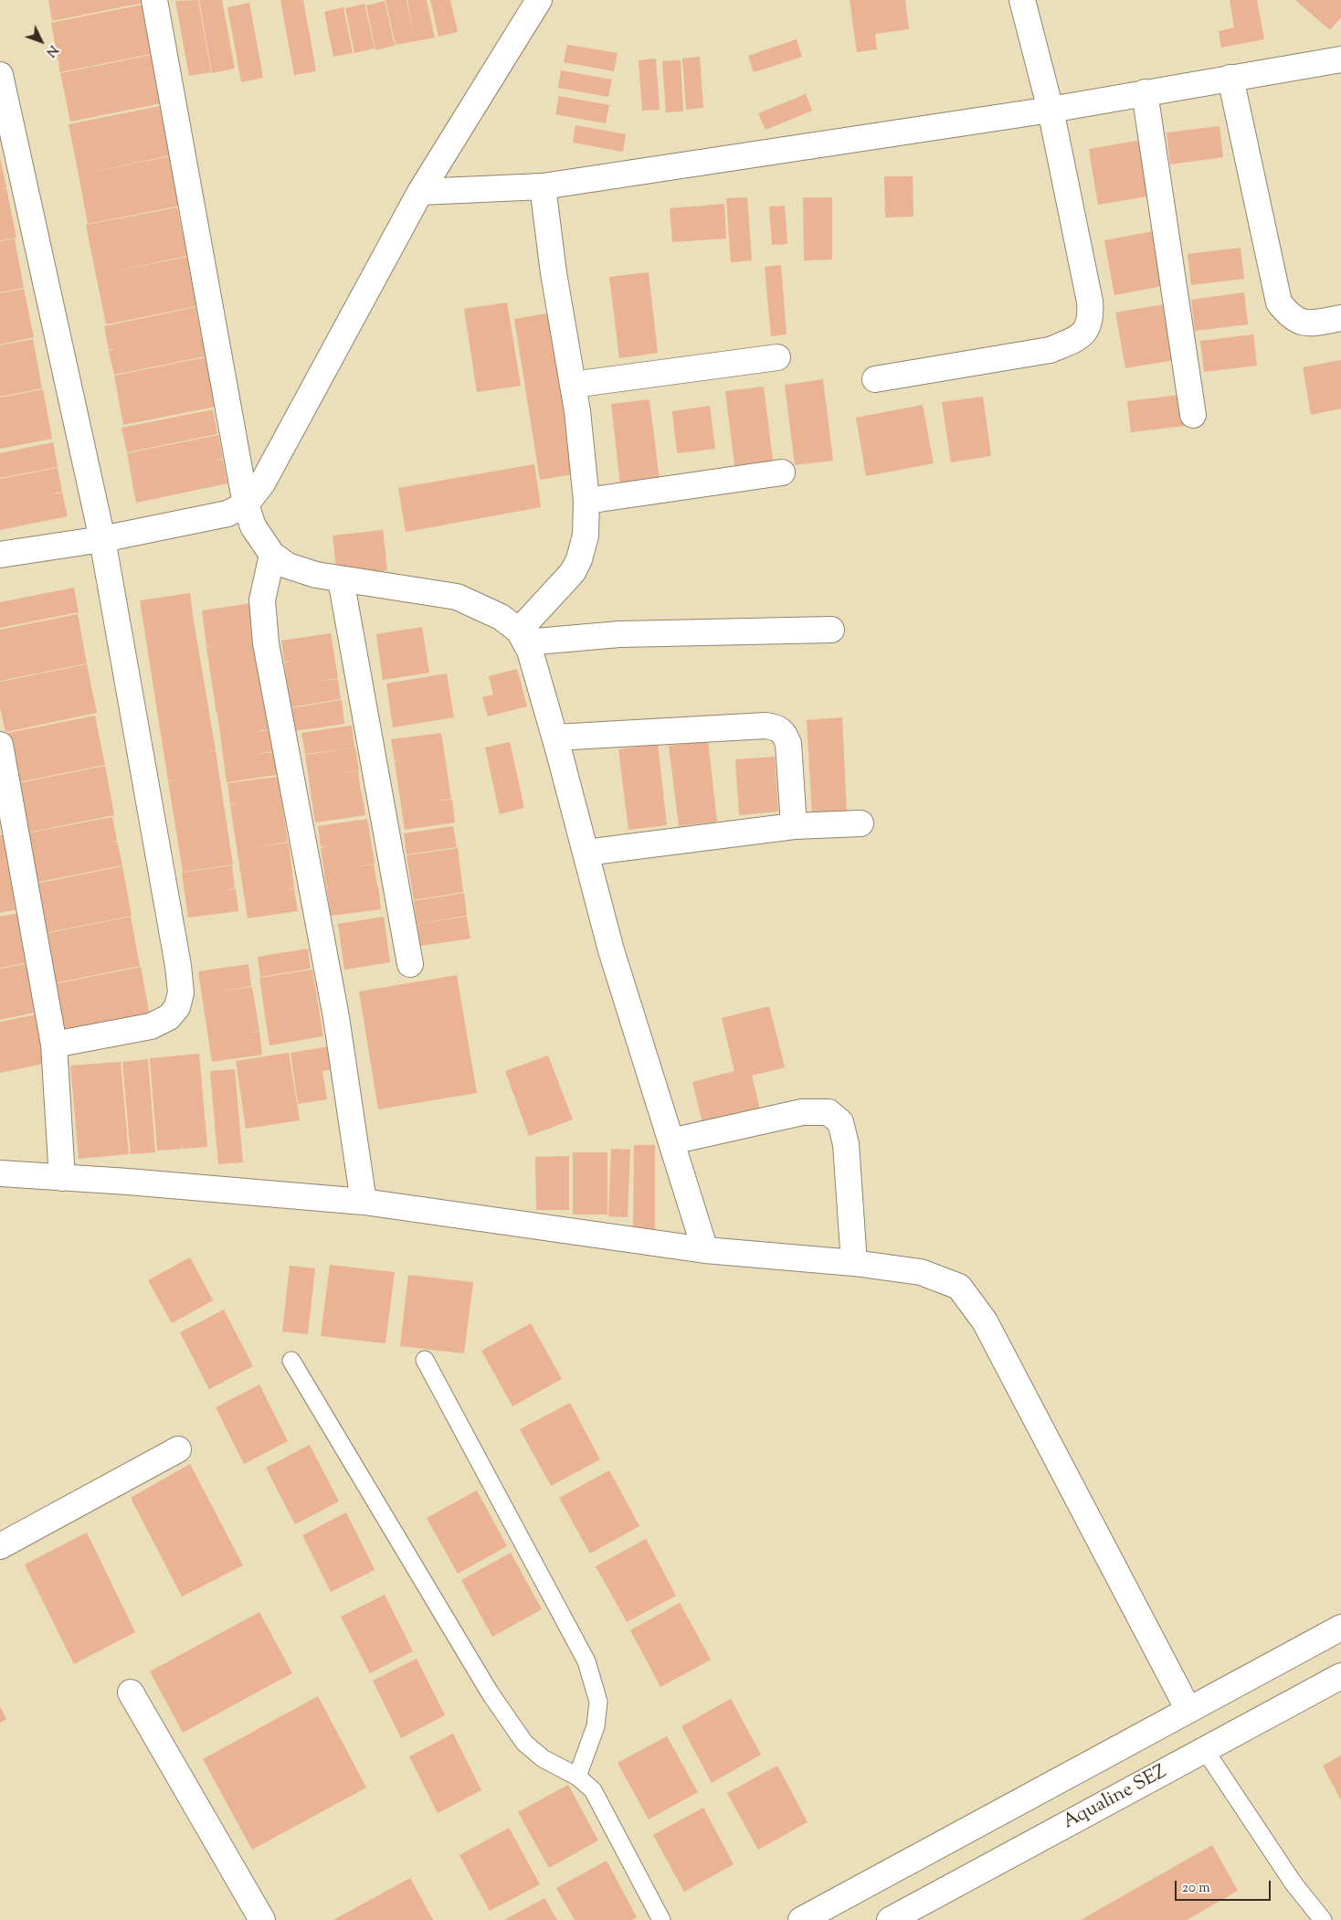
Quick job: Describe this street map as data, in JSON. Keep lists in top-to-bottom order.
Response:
{
  "streets": {
    "street": ["Aqualine SEZ"]
  },
  "scale_bar": "20 m",
  "north": "bottom right"
}
